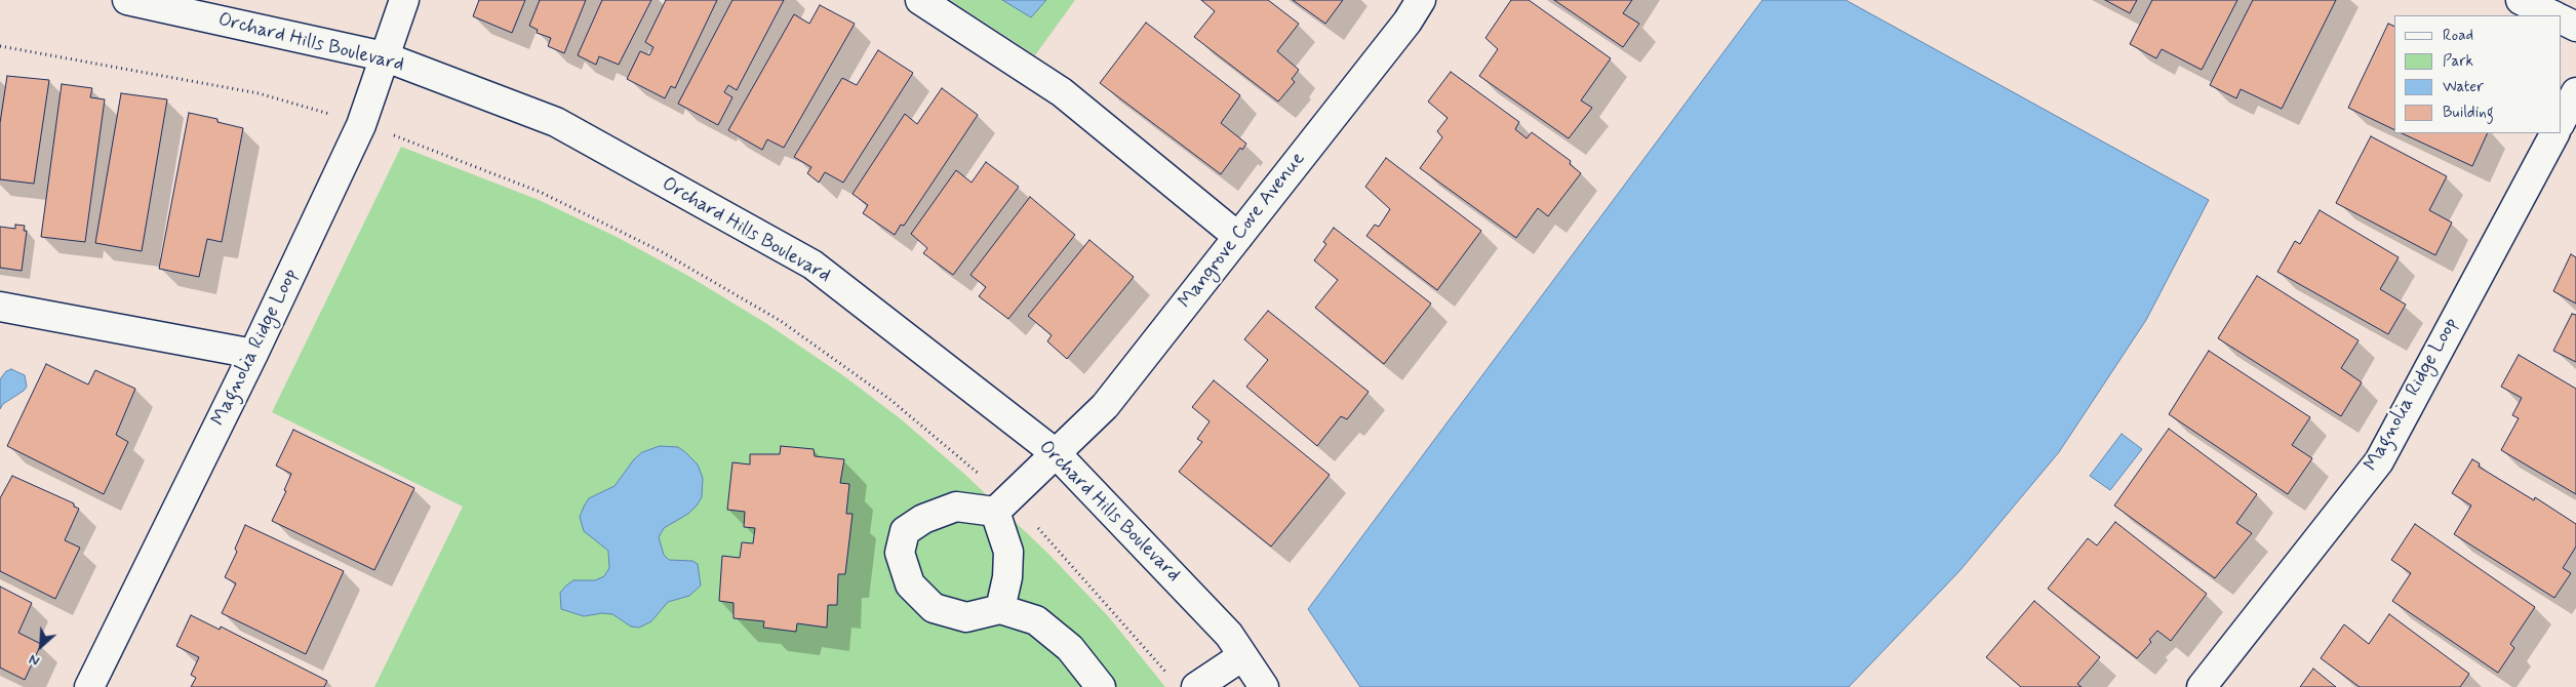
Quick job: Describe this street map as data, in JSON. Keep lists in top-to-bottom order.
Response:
{
  "streets": {
    "street": ["Orchard Hills Boulevard", "Mangrove Cove Avenue", "Magnolia Ridge Loop"]
  },
  "crossings": [
    ["Orchard Hills Boulevard", "Mangrove Cove Avenue"],
    ["Orchard Hills Boulevard", "Magnolia Ridge Loop"]
  ],
  "legend": [
    "Road",
    "Park",
    "Water",
    "Building"
  ],
  "north": "bottom left"
}
